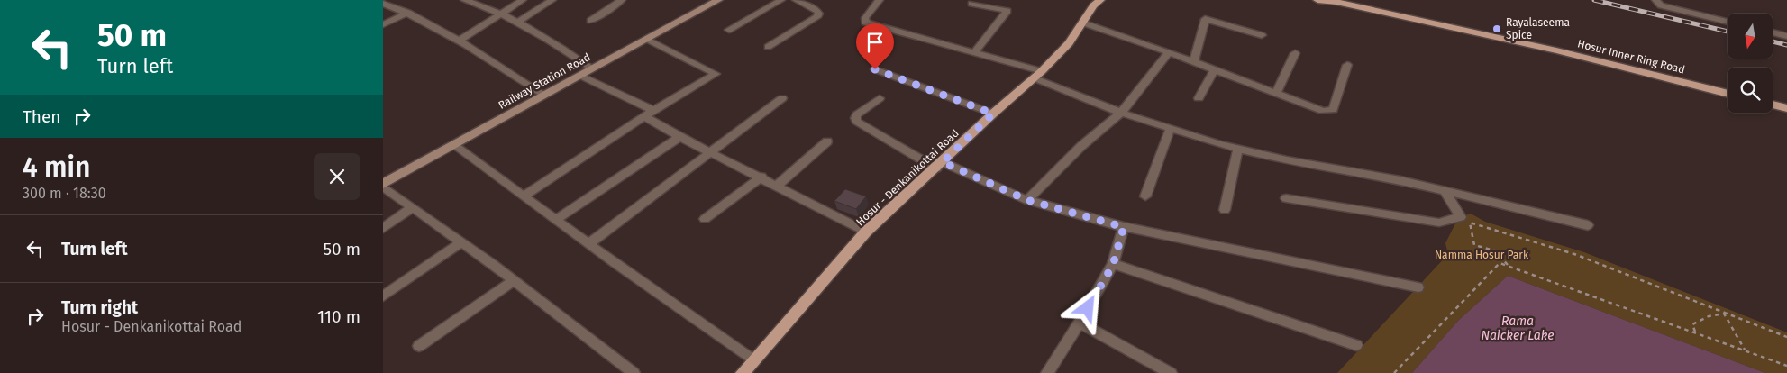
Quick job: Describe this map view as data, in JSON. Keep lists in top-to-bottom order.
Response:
{
  "streets": {
    "main road": ["Hosur Inner Ring Road", "Railway Station Road", "Hosur - Denkanikottai Road"]
  },
  "water": ["Rama Naicker Lake"],
  "parks": ["Namma Hosur Park"],
  "places": ["Rayalaseema Spice"],
  "north": "bottom",
  "page": {
    "turn": ["50 m", "Turn left"],
    "then": "Then",
    "heading": ["4 min", "300 m · 18:30"],
    "list": [
      {
        "name": "Turn left",
        "value": "50 m"
      },
      {
        "name": "Turn right",
        "note": "Hosur - Denkanikottai Road",
        "value": "110 m"
      }
    ]
  }
}
